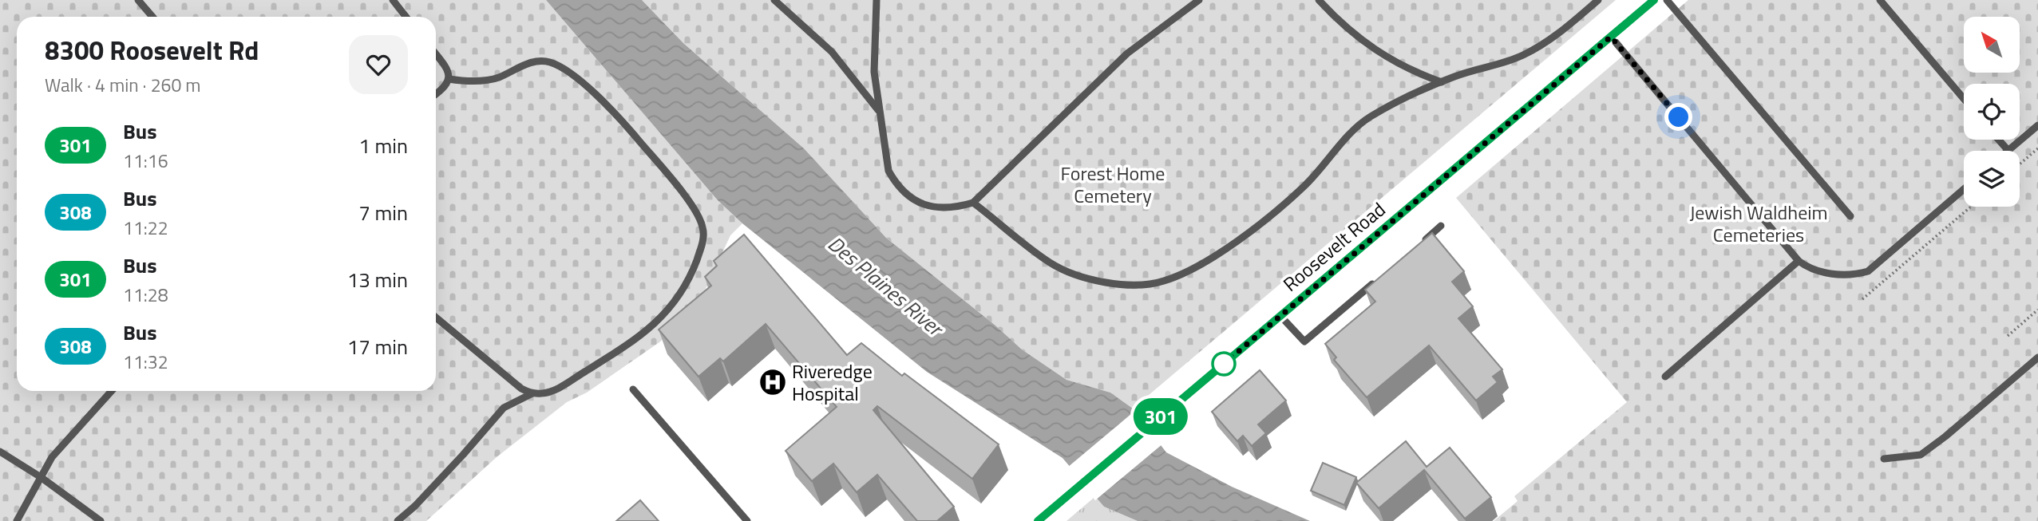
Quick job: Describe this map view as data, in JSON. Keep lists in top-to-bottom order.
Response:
{
  "streets": {
    "main road": ["Roosevelt Road"]
  },
  "water": ["Des Plaines River"],
  "parks": ["Forest Home Cemetery", "Jewish Waldheim Cemeteries"],
  "places": {
    "hospital": ["Riveredge Hospital"]
  },
  "lines": ["bus line 301"],
  "north": "top left",
  "page": {
    "on_map": "301",
    "heading": ["8300 Roosevelt Rd", "Walk · 4 min · 260 m"],
    "list": [
      {
        "mark": "301",
        "name": "Bus",
        "note": "11:16",
        "value": "1 min"
      },
      {
        "mark": "308",
        "name": "Bus",
        "note": "11:22",
        "value": "7 min"
      },
      {
        "mark": "301",
        "name": "Bus",
        "note": "11:28",
        "value": "13 min"
      },
      {
        "mark": "308",
        "name": "Bus",
        "note": "11:32",
        "value": "17 min"
      }
    ]
  }
}
